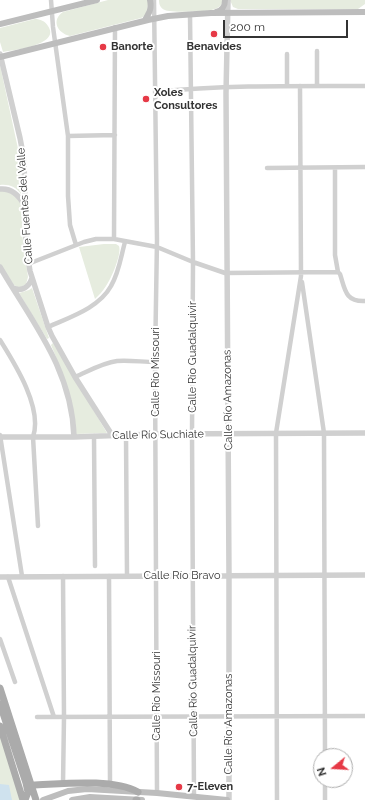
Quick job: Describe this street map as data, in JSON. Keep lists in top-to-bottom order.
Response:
{
  "streets": {
    "street": [
      "Calle Fuentes del Valle",
      "Calle Río Guadalquivir",
      "Calle Río Missouri",
      "Calle Río Amazonas",
      "Calle Río Suchiate",
      "Calle Río Bravo"
    ]
  },
  "crossings": [
    ["Calle Fuentes del Valle", "Calle Río Suchiate"],
    ["Calle Río Guadalquivir", "Calle Río Suchiate"],
    ["Calle Río Guadalquivir", "Calle Río Bravo"],
    ["Calle Río Missouri", "Calle Río Suchiate"],
    ["Calle Río Missouri", "Calle Río Bravo"],
    ["Calle Río Amazonas", "Calle Río Suchiate"],
    ["Calle Río Amazonas", "Calle Río Bravo"]
  ],
  "places": [
    "Benavides",
    "Banorte",
    "Xoles Consultores",
    "7-Eleven"
  ],
  "scale_bar": "200 m",
  "north": "left"
}
